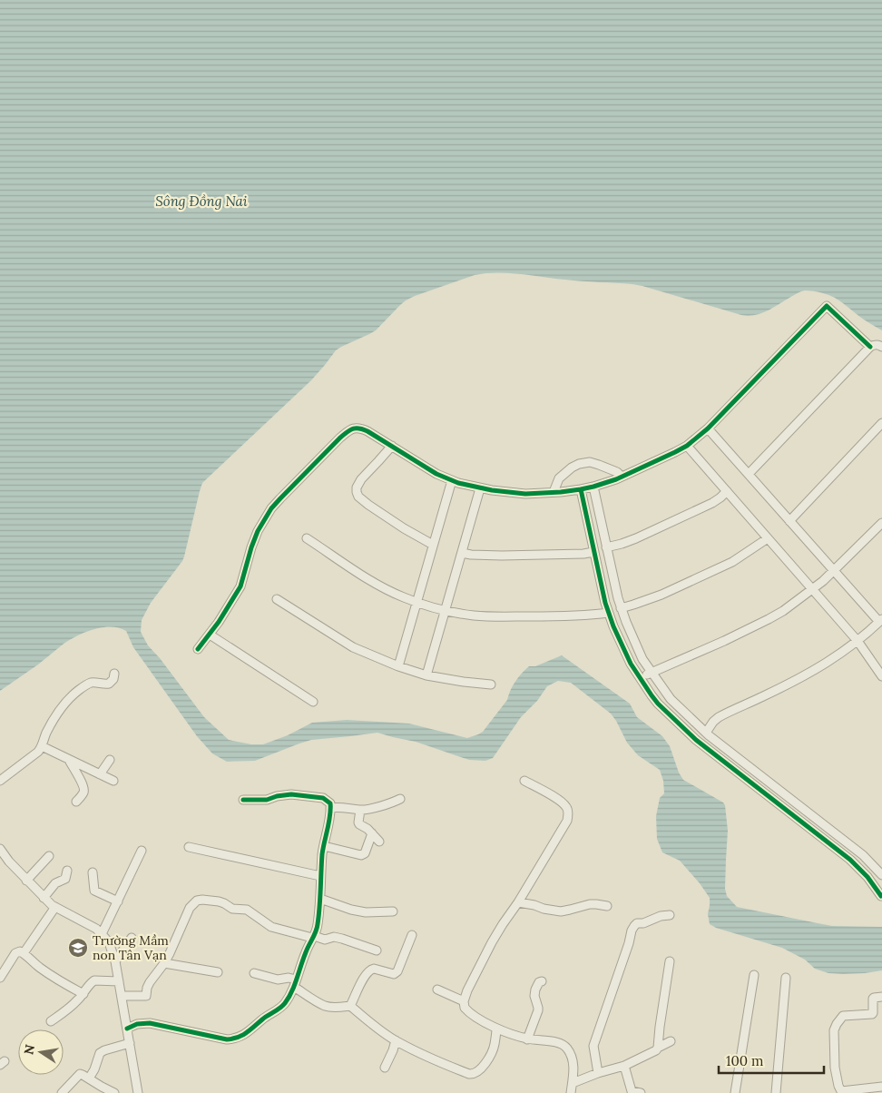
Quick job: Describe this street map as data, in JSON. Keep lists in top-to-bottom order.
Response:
{
  "water": ["Sông Đồng Nai"],
  "places": {
    "school or university": ["Trường Mầm non Tân Vạn"]
  },
  "scale_bar": "100 m",
  "north": "left"
}
